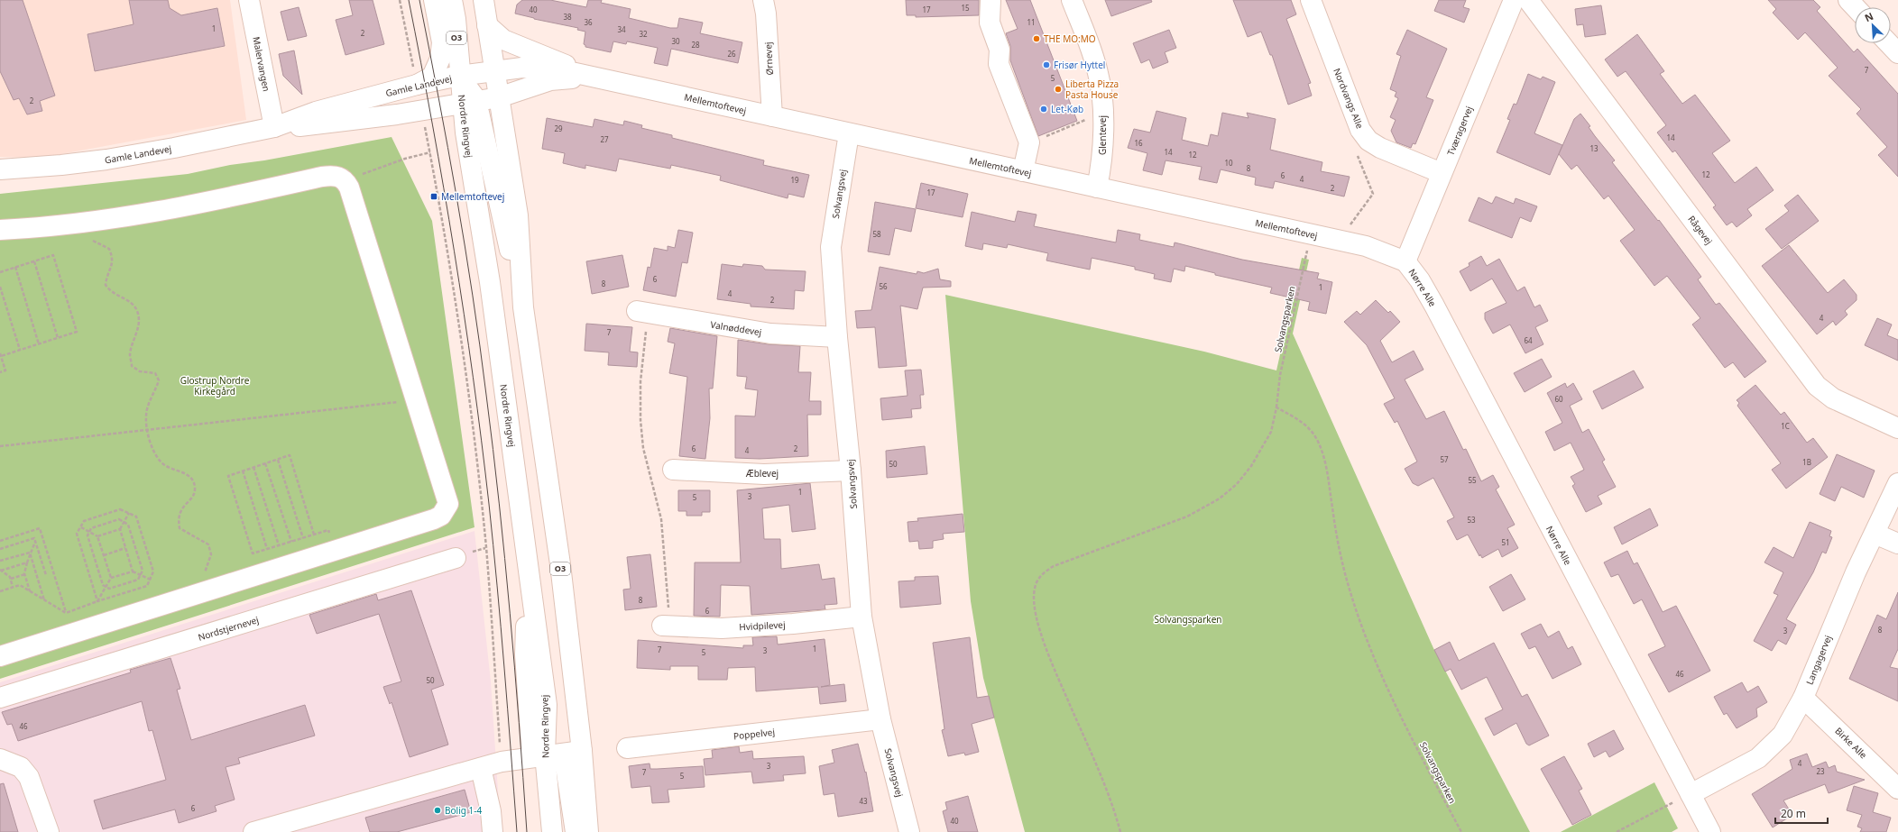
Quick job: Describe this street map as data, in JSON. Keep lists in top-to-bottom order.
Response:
{
  "streets": {
    "street": [
      "O3",
      "Ørnevej",
      "Malervangen",
      "Gamle Landevej",
      "Nordvangs Alle",
      "Mellemtoftevej",
      "Nordre Ringvej",
      "Tværagervej",
      "Glentevej",
      "Solvangsvej",
      "Rågevej",
      "Nørre Alle",
      "Valnøddevej",
      "Æblevej",
      "Hvidpilevej",
      "Nordstjernevej",
      "Langagervej",
      "Poppelvej",
      "Birke Alle"
    ],
    "path": ["Solvangsparken"]
  },
  "crossings": [
    ["O3", "Gamle Landevej"],
    ["O3", "Mellemtoftevej"],
    ["Ørnevej", "Mellemtoftevej"],
    ["Malervangen", "Gamle Landevej"],
    ["Gamle Landevej", "Mellemtoftevej"],
    ["Gamle Landevej", "Nordre Ringvej"],
    ["Nordvangs Alle", "Tværagervej"],
    ["Mellemtoftevej", "Nordre Ringvej"],
    ["Mellemtoftevej", "Tværagervej"],
    ["Mellemtoftevej", "Glentevej"],
    ["Mellemtoftevej", "Solvangsvej"],
    ["Mellemtoftevej", "Nørre Alle"],
    ["Mellemtoftevej", "Solvangsparken"],
    ["Tværagervej", "Nørre Alle"],
    ["Solvangsvej", "Valnøddevej"],
    ["Solvangsvej", "Æblevej"],
    ["Solvangsvej", "Hvidpilevej"],
    ["Solvangsvej", "Poppelvej"],
    ["Nørre Alle", "Langagervej"],
    ["Langagervej", "Birke Alle"]
  ],
  "parks": ["Glostrup Nordre Kirkegård", "Solvangsparken"],
  "places": {
    "other": [
      "THE MO:MO",
      "Frisør Hyttel",
      "Liberta Pizza Pasta House",
      "Let-Køb",
      "Bolig 1-4"
    ],
    "transit": ["Mellemtoftevej"]
  },
  "house_numbers": [
    "15",
    "40",
    "17",
    "38",
    "36",
    "11",
    "1",
    "34",
    "2",
    "32",
    "30",
    "28",
    "26",
    "7",
    "5",
    "2",
    "29",
    "14",
    "27",
    "16",
    "13",
    "14",
    "12",
    "10",
    "8",
    "12",
    "6",
    "4",
    "19",
    "2",
    "17",
    "58",
    "6",
    "8",
    "56",
    "1",
    "4",
    "2",
    "4",
    "7",
    "64",
    "60",
    "1C",
    "6",
    "2",
    "4",
    "57",
    "1B",
    "50",
    "55",
    "1",
    "3",
    "5",
    "53",
    "51",
    "8",
    "6",
    "8",
    "3",
    "1",
    "7",
    "3",
    "5",
    "46",
    "50",
    "46",
    "4",
    "3",
    "23",
    "7",
    "5",
    "43",
    "6",
    "40"
  ],
  "scale_bar": "20 m",
  "north": "top left"
}
